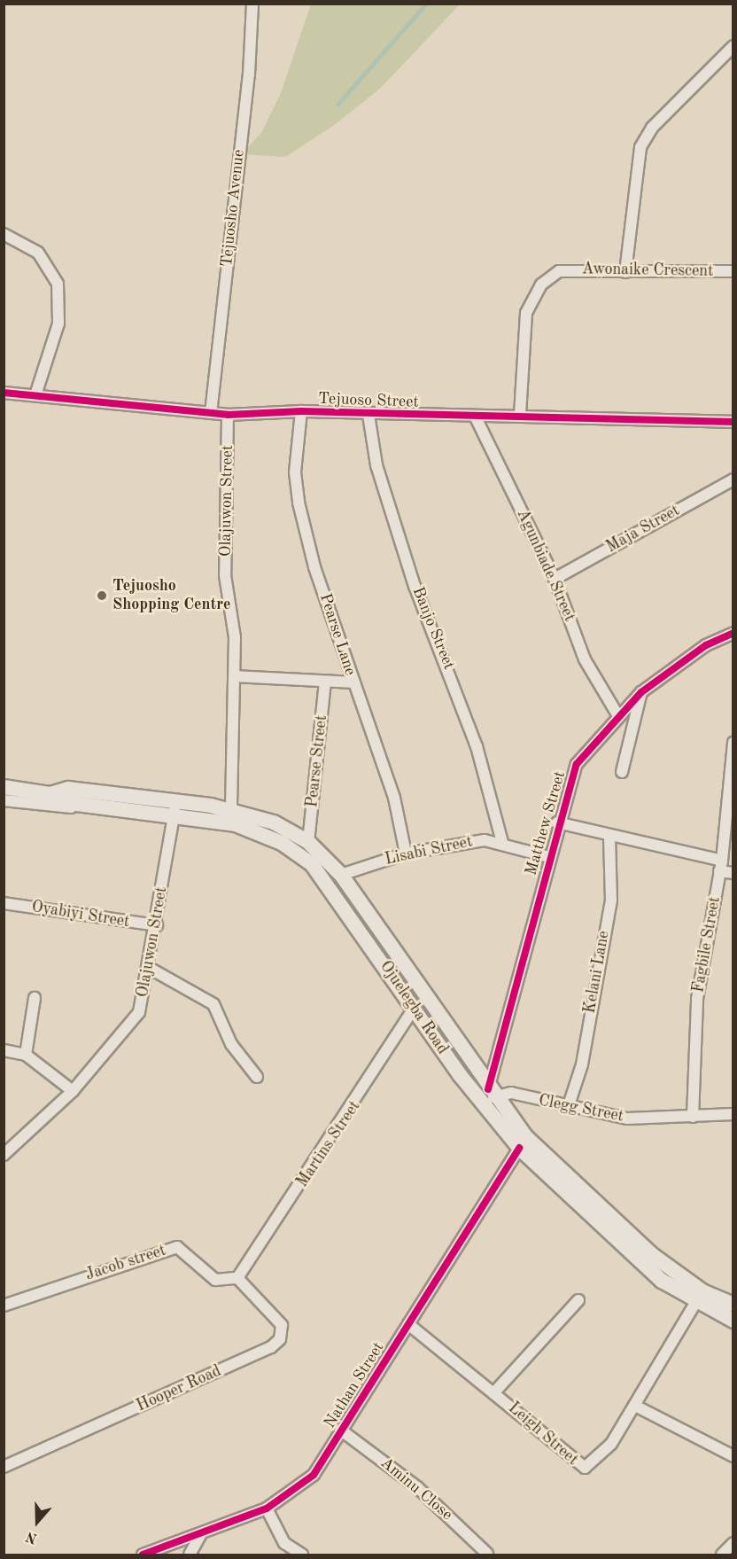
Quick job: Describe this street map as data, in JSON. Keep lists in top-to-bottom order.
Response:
{
  "streets": {
    "main road": ["Ojuelegba Road"],
    "street": [
      "Tejuosho Avenue",
      "Awonaike Crescent",
      "Tejuoso Street",
      "Olajuwon Street",
      "Maja Street",
      "Agunbiade Street",
      "Banjo Street",
      "Pearse Lane",
      "Pearse Street",
      "Matthew Street",
      "Lisabi Street",
      "Oyabiyi Street",
      "Fagbile Street",
      "Kelani Lane",
      "Clegg Street",
      "Martins Street",
      "Jacob street",
      "Nathan Street",
      "Hooper Road",
      "Leigh Street",
      "Aminu Close"
    ]
  },
  "crossings": [
    ["Tejuosho Avenue", "Tejuoso Street"],
    ["Awonaike Crescent", "Tejuoso Street"],
    ["Tejuoso Street", "Olajuwon Street"],
    ["Tejuoso Street", "Agunbiade Street"],
    ["Tejuoso Street", "Banjo Street"],
    ["Tejuoso Street", "Pearse Lane"],
    ["Olajuwon Street", "Oyabiyi Street"],
    ["Olajuwon Street", "Ojuelegba Road"],
    ["Maja Street", "Agunbiade Street"],
    ["Agunbiade Street", "Matthew Street"],
    ["Banjo Street", "Lisabi Street"],
    ["Pearse Lane", "Lisabi Street"],
    ["Pearse Street", "Ojuelegba Road"],
    ["Matthew Street", "Lisabi Street"],
    ["Matthew Street", "Ojuelegba Road"],
    ["Matthew Street", "Clegg Street"],
    ["Lisabi Street", "Ojuelegba Road"],
    ["Fagbile Street", "Clegg Street"],
    ["Kelani Lane", "Clegg Street"],
    ["Ojuelegba Road", "Clegg Street"],
    ["Ojuelegba Road", "Martins Street"],
    ["Ojuelegba Road", "Nathan Street"],
    ["Ojuelegba Road", "Leigh Street"],
    ["Martins Street", "Jacob street"],
    ["Martins Street", "Hooper Road"],
    ["Jacob street", "Hooper Road"],
    ["Nathan Street", "Leigh Street"],
    ["Nathan Street", "Aminu Close"]
  ],
  "places": ["Tejuosho Shopping Centre"],
  "north": "bottom"
}
